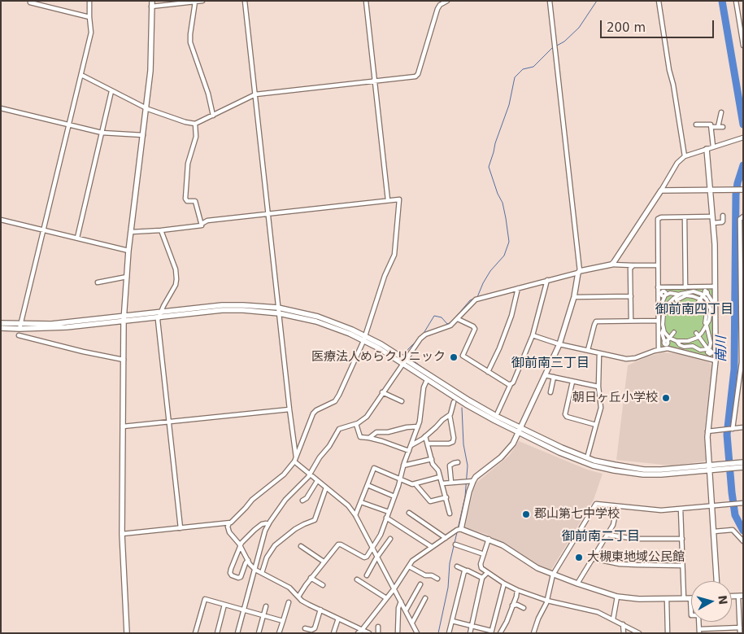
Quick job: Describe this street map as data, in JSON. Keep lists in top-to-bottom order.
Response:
{
  "districts": ["御前南四丁目", "御前南三丁目", "御前南二丁目"],
  "water": ["南川"],
  "places": [
    "医療法人めらクリニック",
    "朝日ヶ丘小学校",
    "郡山第七中学校",
    "大槻東地域公民館"
  ],
  "scale_bar": "200 m",
  "north": "right"
}
